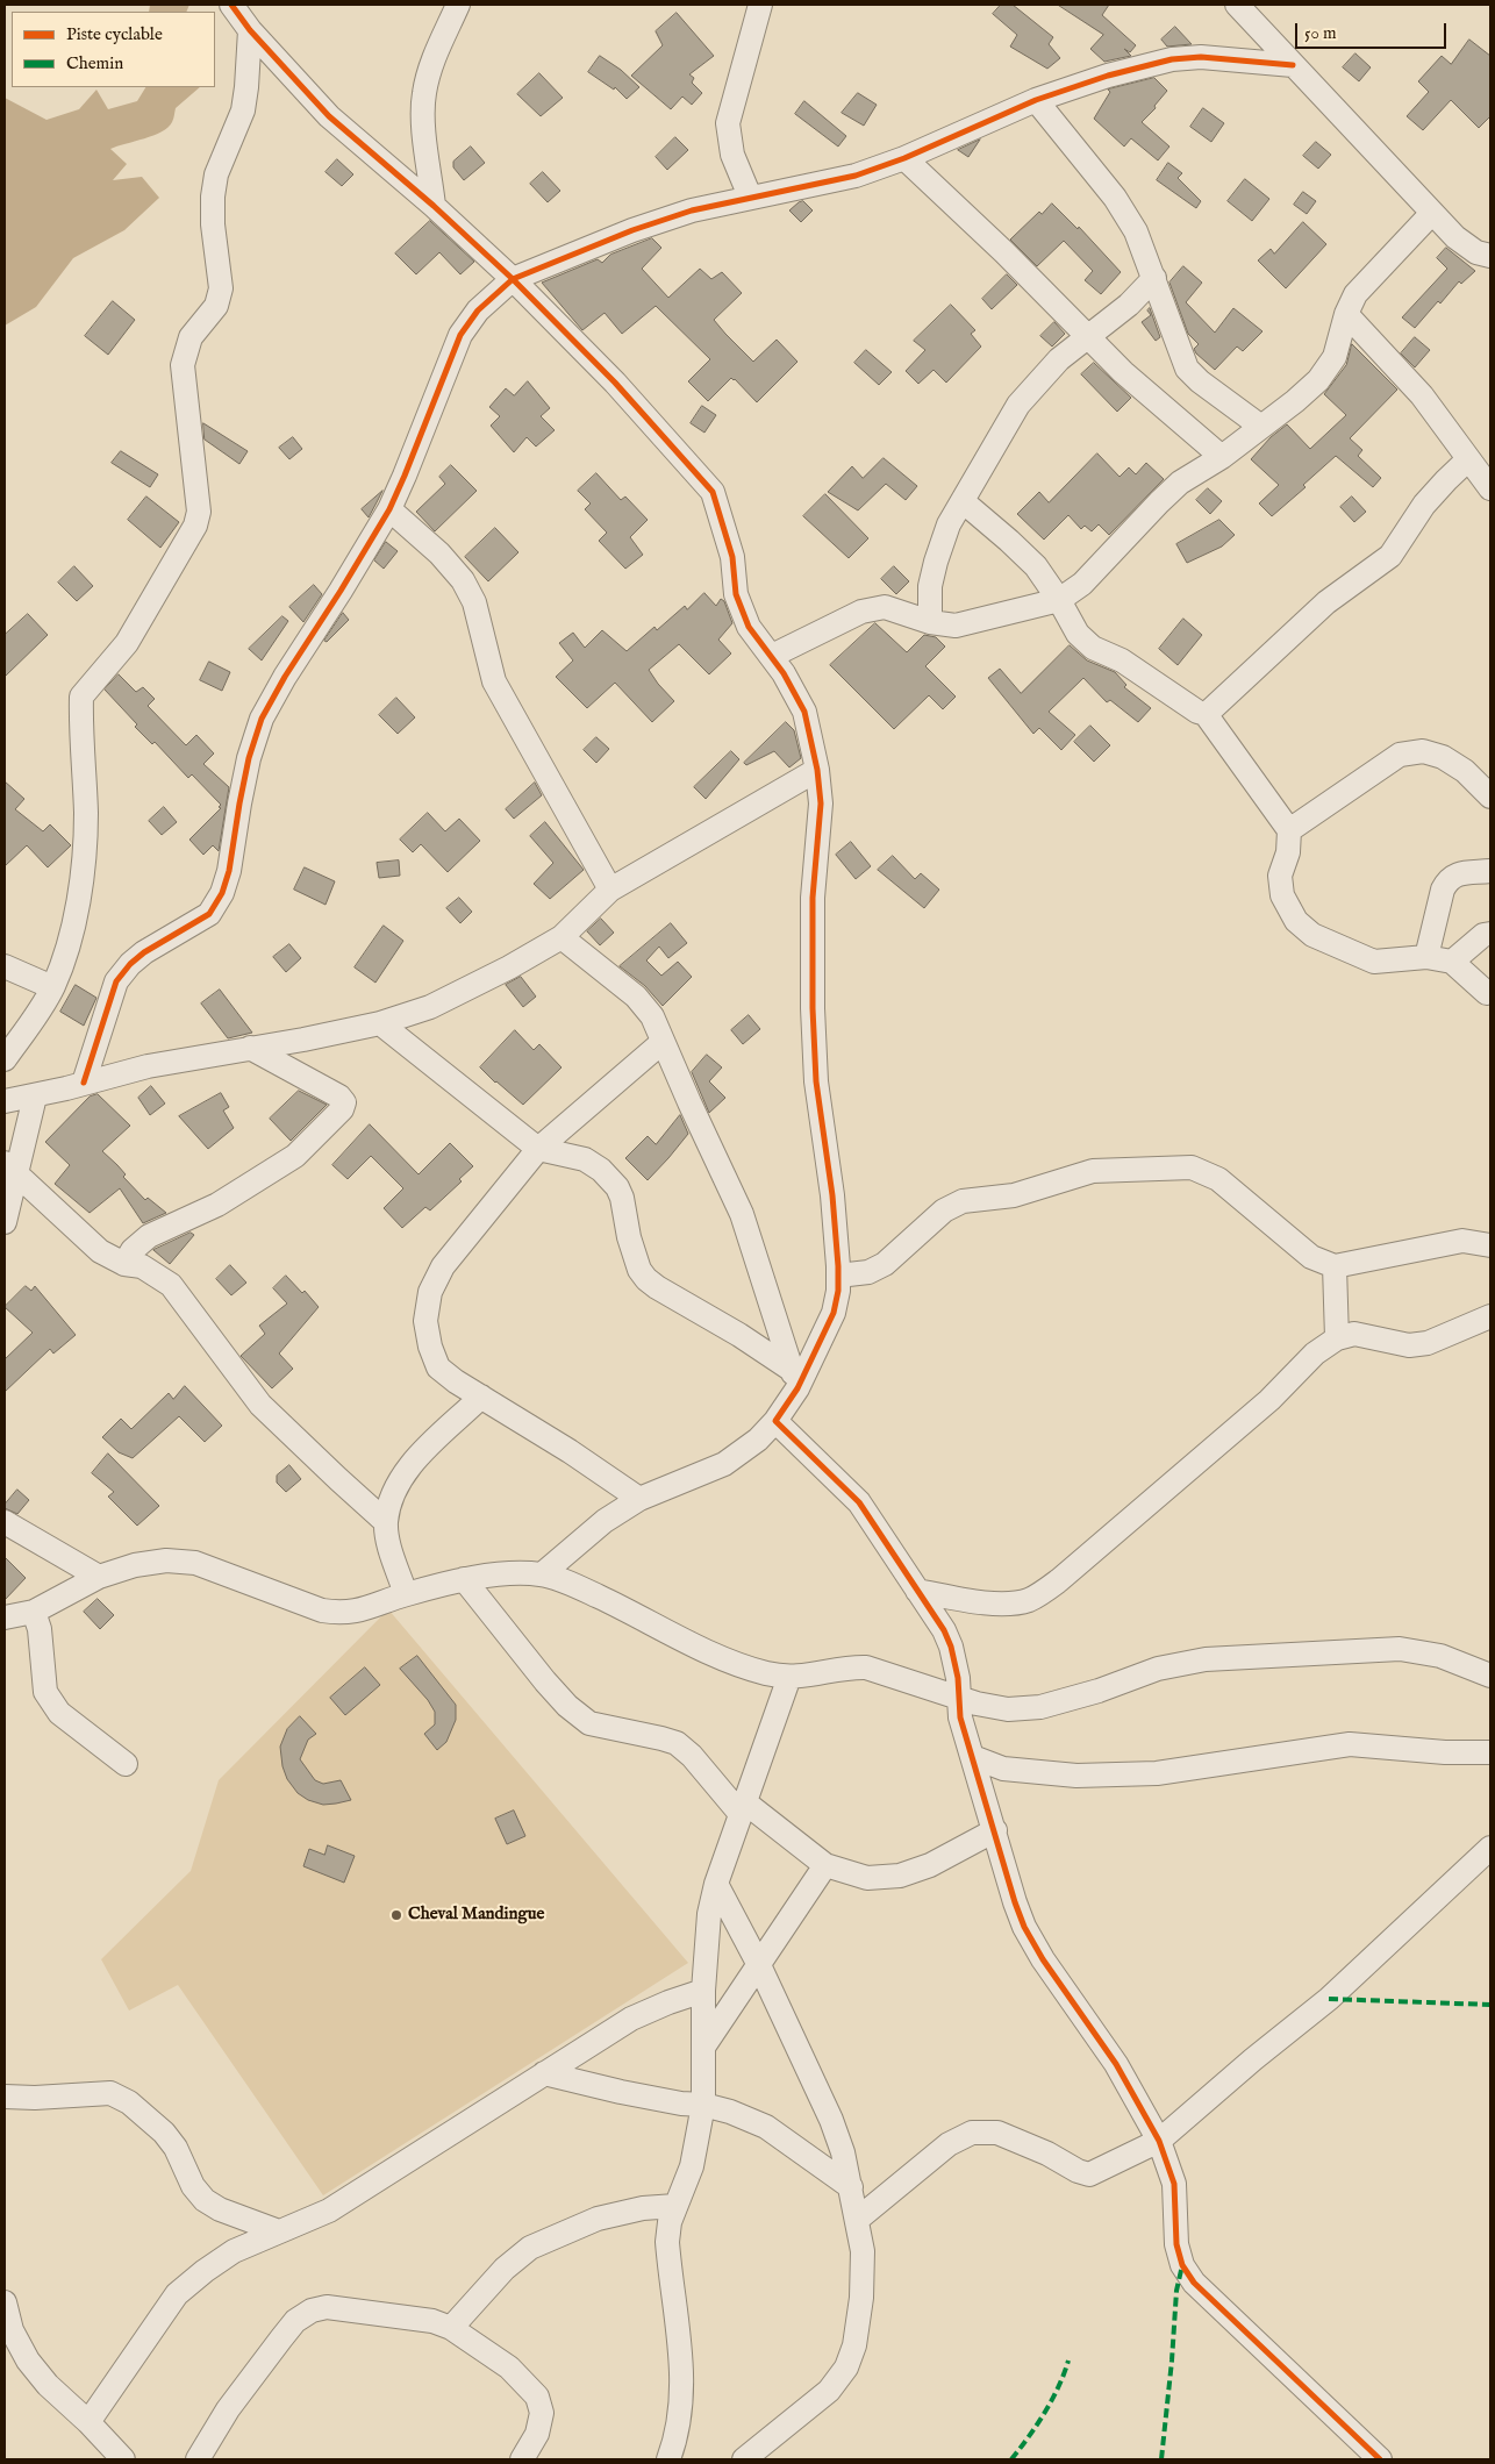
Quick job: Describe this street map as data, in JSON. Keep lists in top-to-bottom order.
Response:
{
  "places": ["Cheval Mandingue"],
  "legend": ["Piste cyclable", "Chemin"],
  "scale_bar": "50 m"
}
